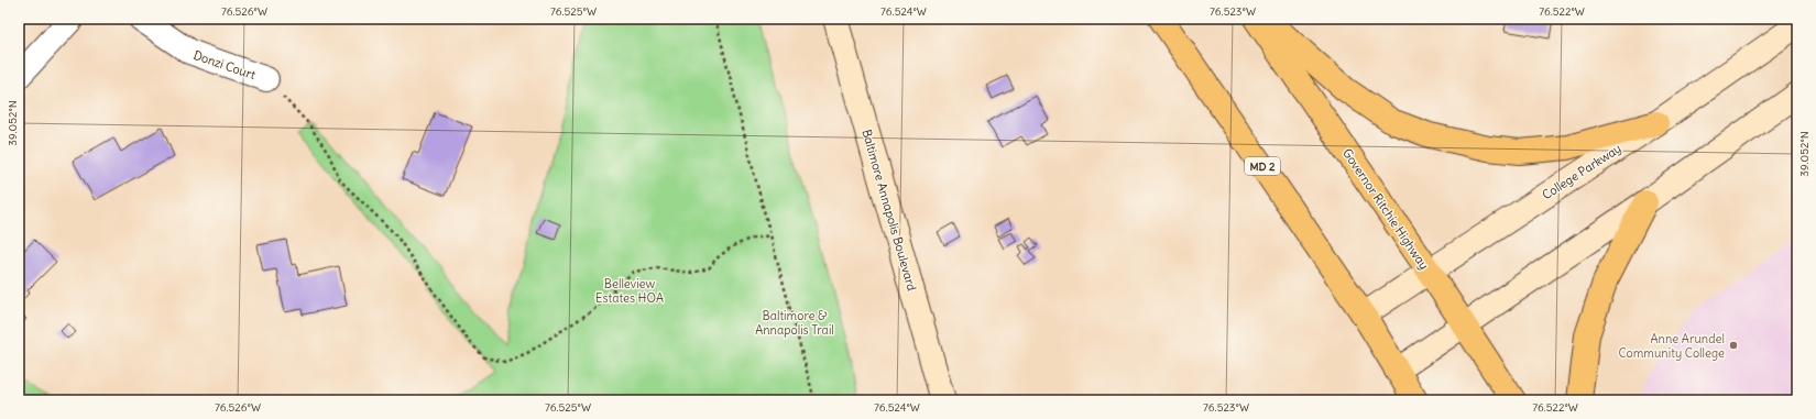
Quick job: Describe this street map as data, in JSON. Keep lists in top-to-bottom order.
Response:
{
  "streets": {
    "highway": ["MD 2", "Governor Ritchie Highway"],
    "main road": ["College Parkway", "Baltimore Annapolis Boulevard"],
    "street": ["Donzi Court"]
  },
  "crossings": [
    ["MD 2", "College Parkway"],
    ["College Parkway", "Governor Ritchie Highway"]
  ],
  "parks": ["Belleview Estates HOA", "Baltimore & Annapolis Trail"],
  "places": ["Anne Arundel Community College"],
  "coordinates": [
    "76.526°W",
    "76.525°W",
    "76.524°W",
    "76.523°W",
    "76.522°W",
    "39.052°N"
  ]
}
